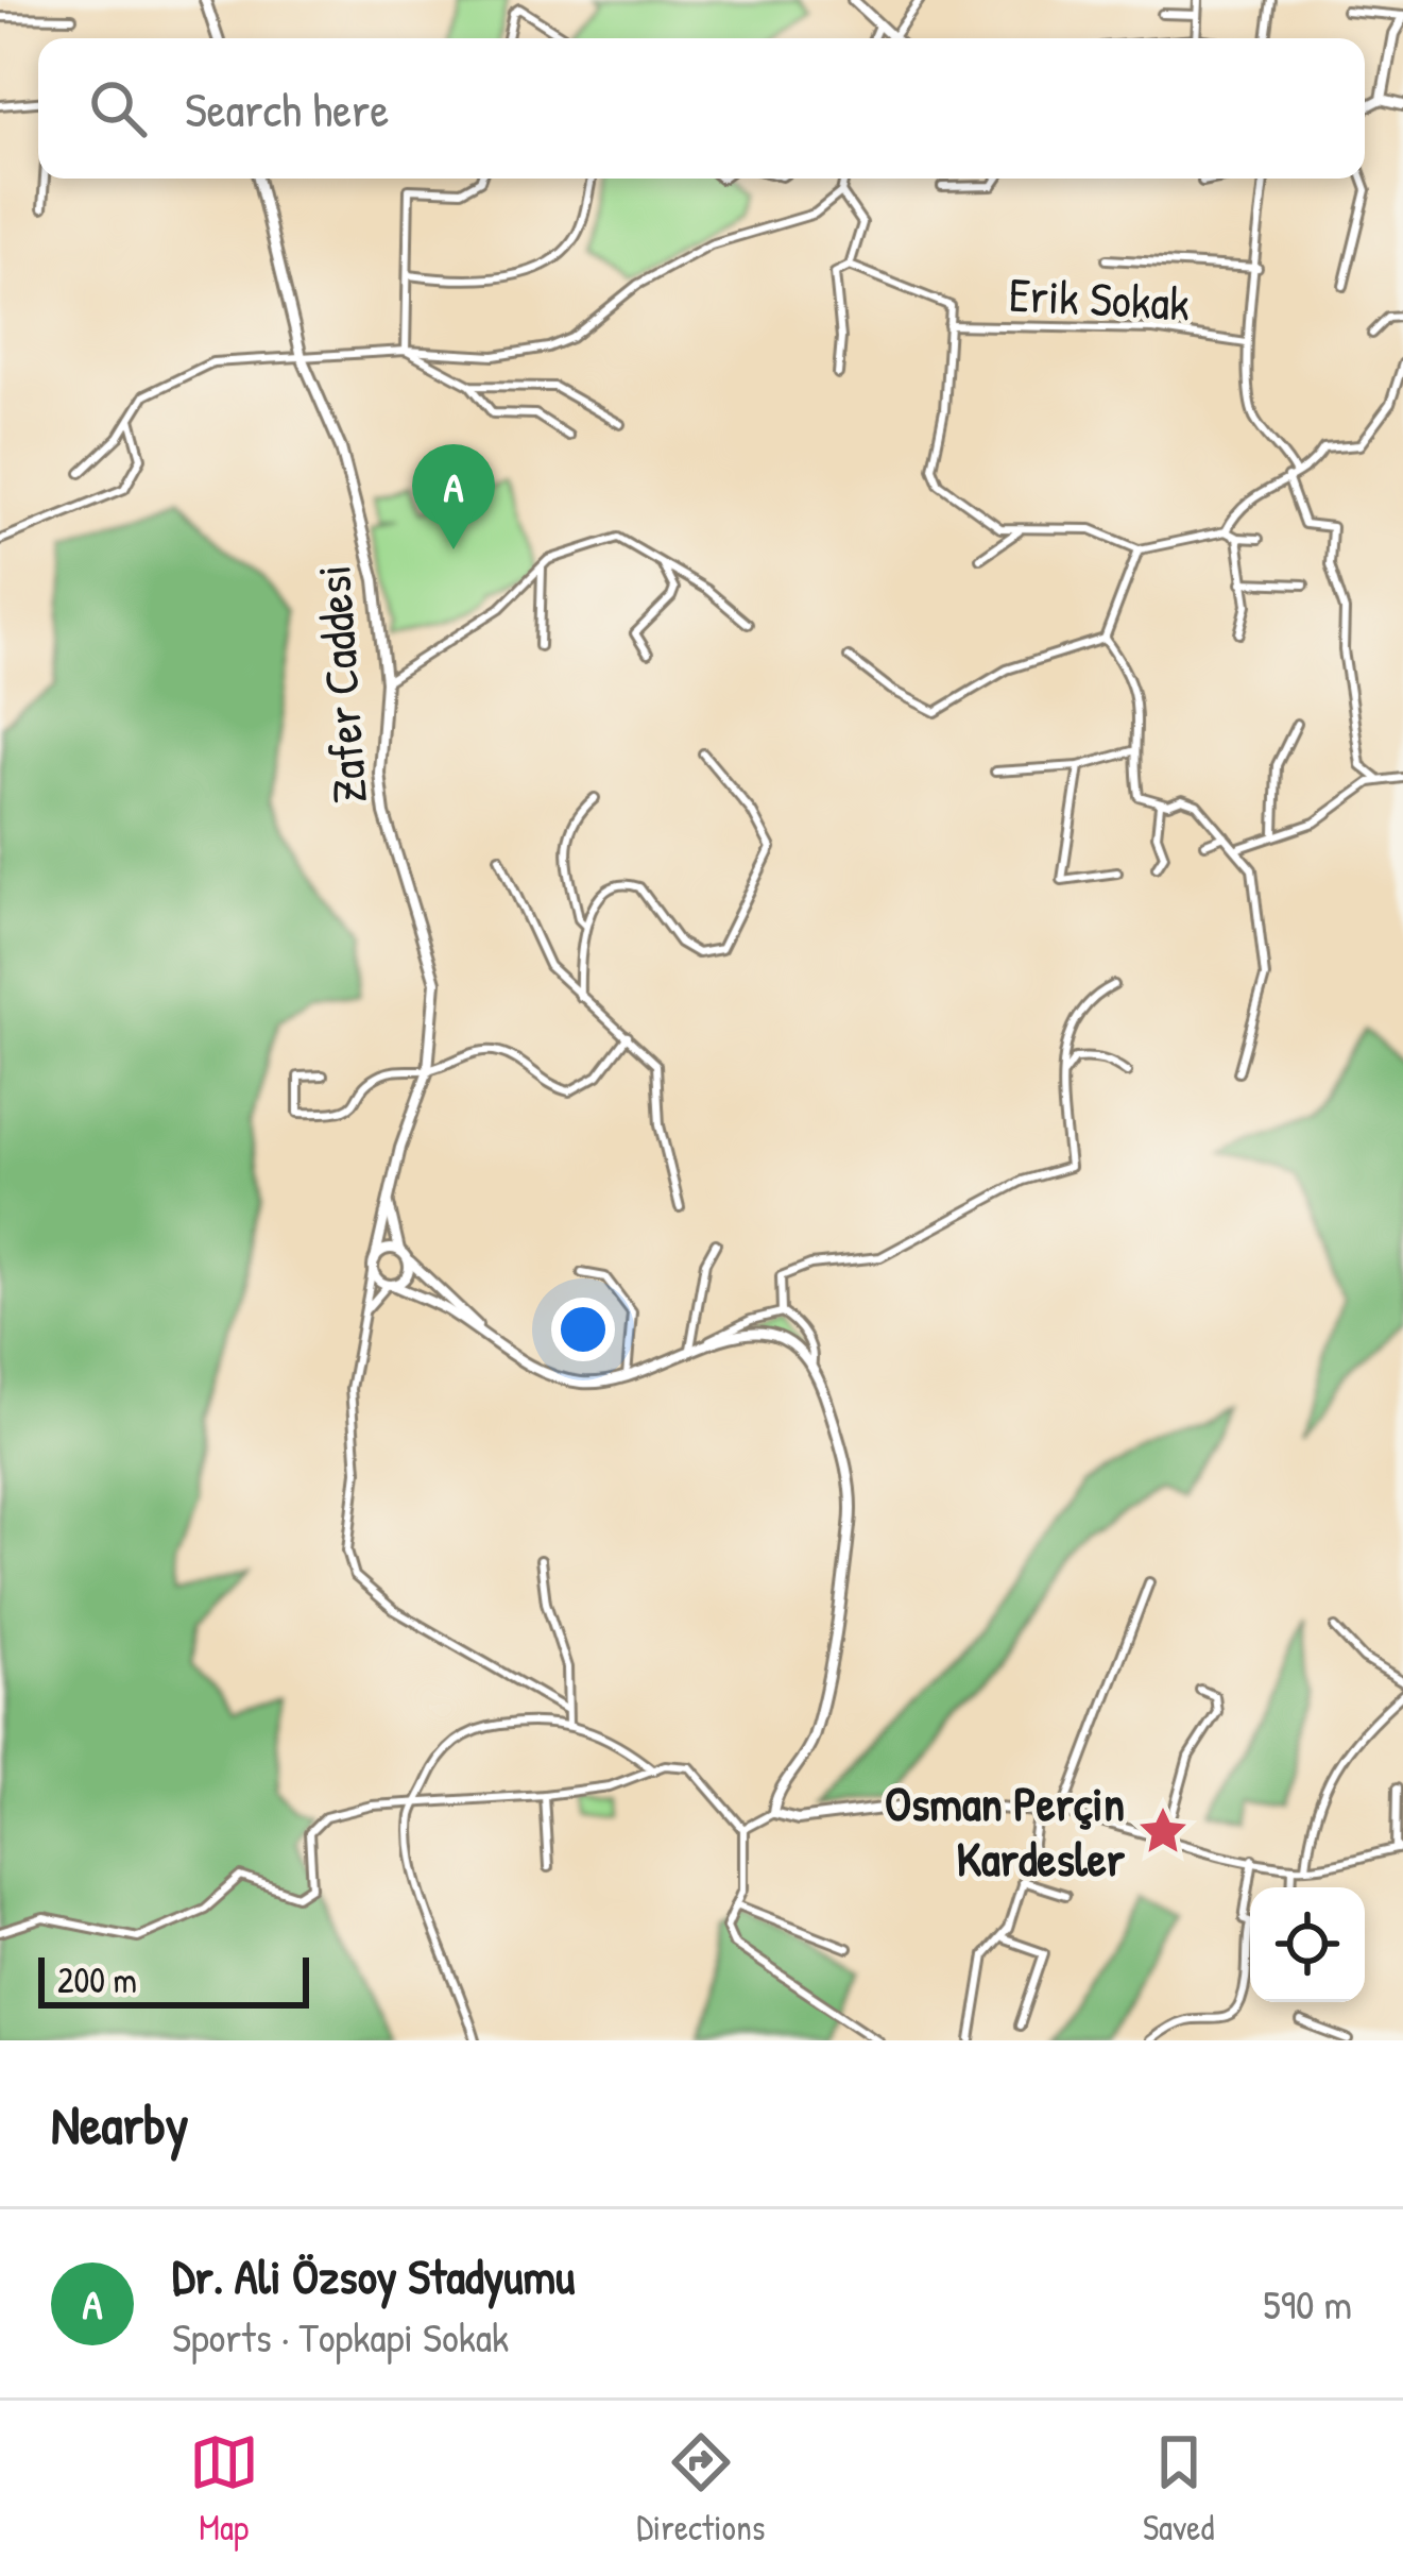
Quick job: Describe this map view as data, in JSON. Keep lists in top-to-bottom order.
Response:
{
  "streets": {
    "street": ["Erik Sokak", "Zafer Caddesi"]
  },
  "places": {
    "place": ["Osman Perçin Kardesler"]
  },
  "scale_bar": "200 m",
  "page": {
    "search": "Search here",
    "pins": "A",
    "scale": "200 m",
    "heading": "Nearby",
    "list": [
      {
        "mark": "A",
        "name": "Dr. Ali Özsoy Stadyumu",
        "note": "Sports · Topkapi Sokak",
        "value": "590 m"
      }
    ],
    "nav": ["Map", "Directions", "Saved"]
  }
}
